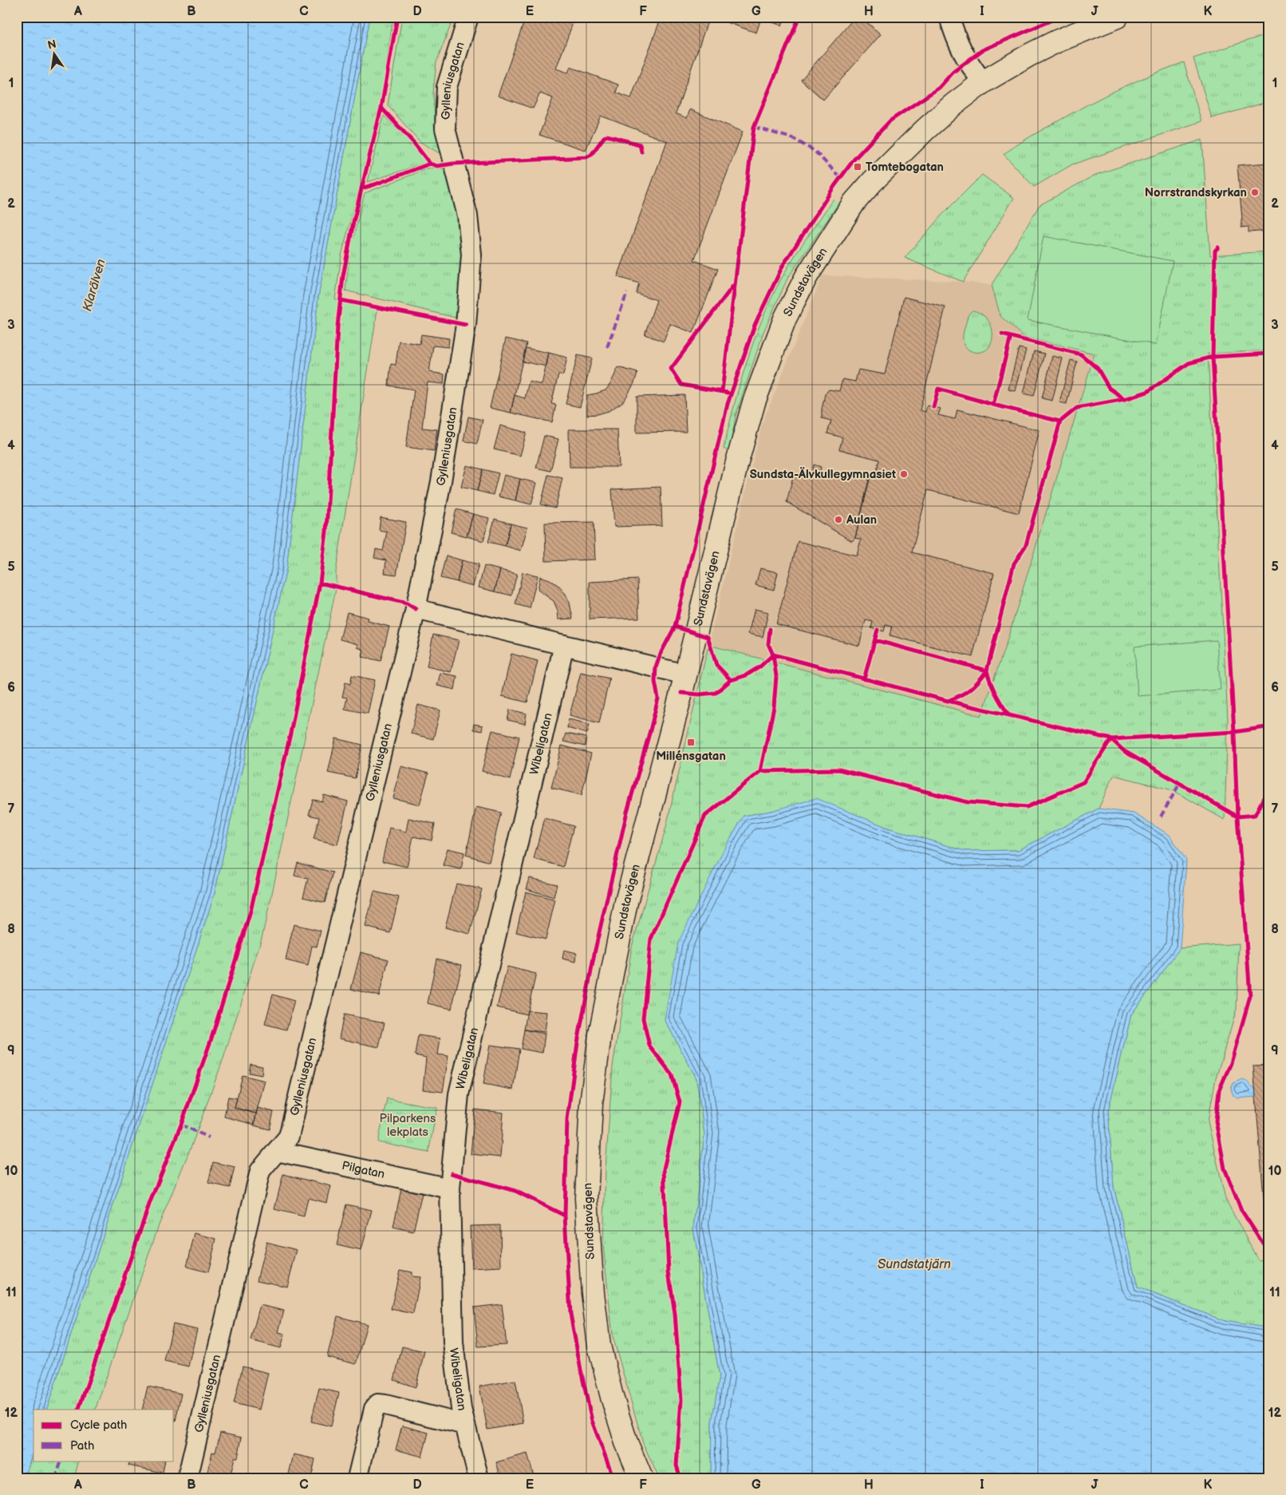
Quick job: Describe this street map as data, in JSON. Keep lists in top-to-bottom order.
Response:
{
  "streets": {
    "street": [
      "Gylleniusgatan",
      "Sundstavägen",
      "Wibeligatan",
      "Pilgatan"
    ]
  },
  "crossings": [
    ["Gylleniusgatan", "Pilgatan"],
    ["Wibeligatan", "Pilgatan"]
  ],
  "water": ["Klarälven", "Sundstatjärn"],
  "parks": ["Pilparkens lekplats"],
  "places": {
    "transit": ["Tomtebogatan", "Millénsgatan"],
    "other": ["Norrstrandskyrkan", "Sundsta-Älvkullegymnasiet", "Aulan"]
  },
  "legend": ["Cycle path", "Path"],
  "north": "top",
  "grid": {
    "columns": [
      "A",
      "B",
      "C",
      "D",
      "E",
      "F",
      "G",
      "H",
      "I",
      "J",
      "K"
    ],
    "rows": [
      "1",
      "2",
      "3",
      "4",
      "5",
      "6",
      "7",
      "8",
      "9",
      "10",
      "11",
      "12"
    ]
  }
}
